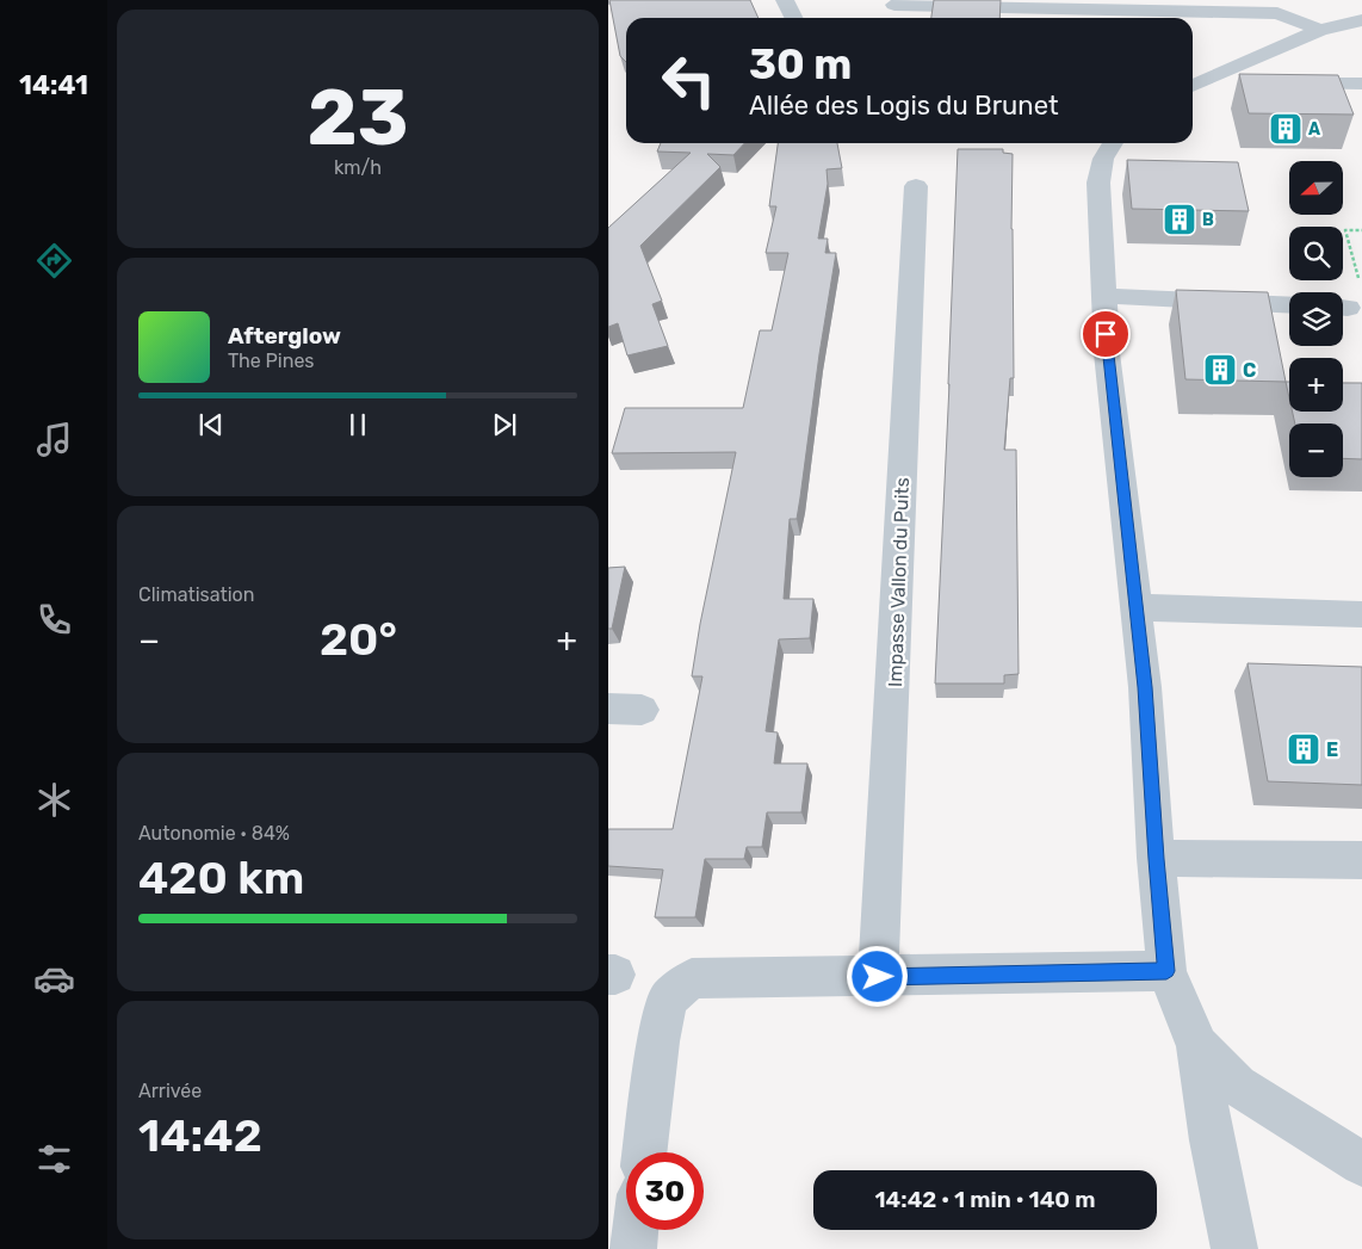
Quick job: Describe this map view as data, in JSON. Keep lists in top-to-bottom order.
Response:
{
  "streets": {
    "street": ["Impasse Vallon du Puits"]
  },
  "places": {
    "building": [
      "A",
      "B",
      "C",
      "E"
    ]
  },
  "north": "left",
  "page": {
    "tabs": "14:41",
    "tile": [
      ["23", "km/h"],
      "Climatisation",
      ["Autonomie · 84%", "420 km"],
      ["Arrivée", "14:42"]
    ],
    "turn": ["30 m", "Allée des Logis du Brunet"],
    "map_buttons": ["+", "−"],
    "song": ["Afterglow", "The Pines"],
    "heat": ["−", "20°", "+"],
    "limit": "30",
    "trip": "14:42 · 1 min · 140 m"
  }
}
